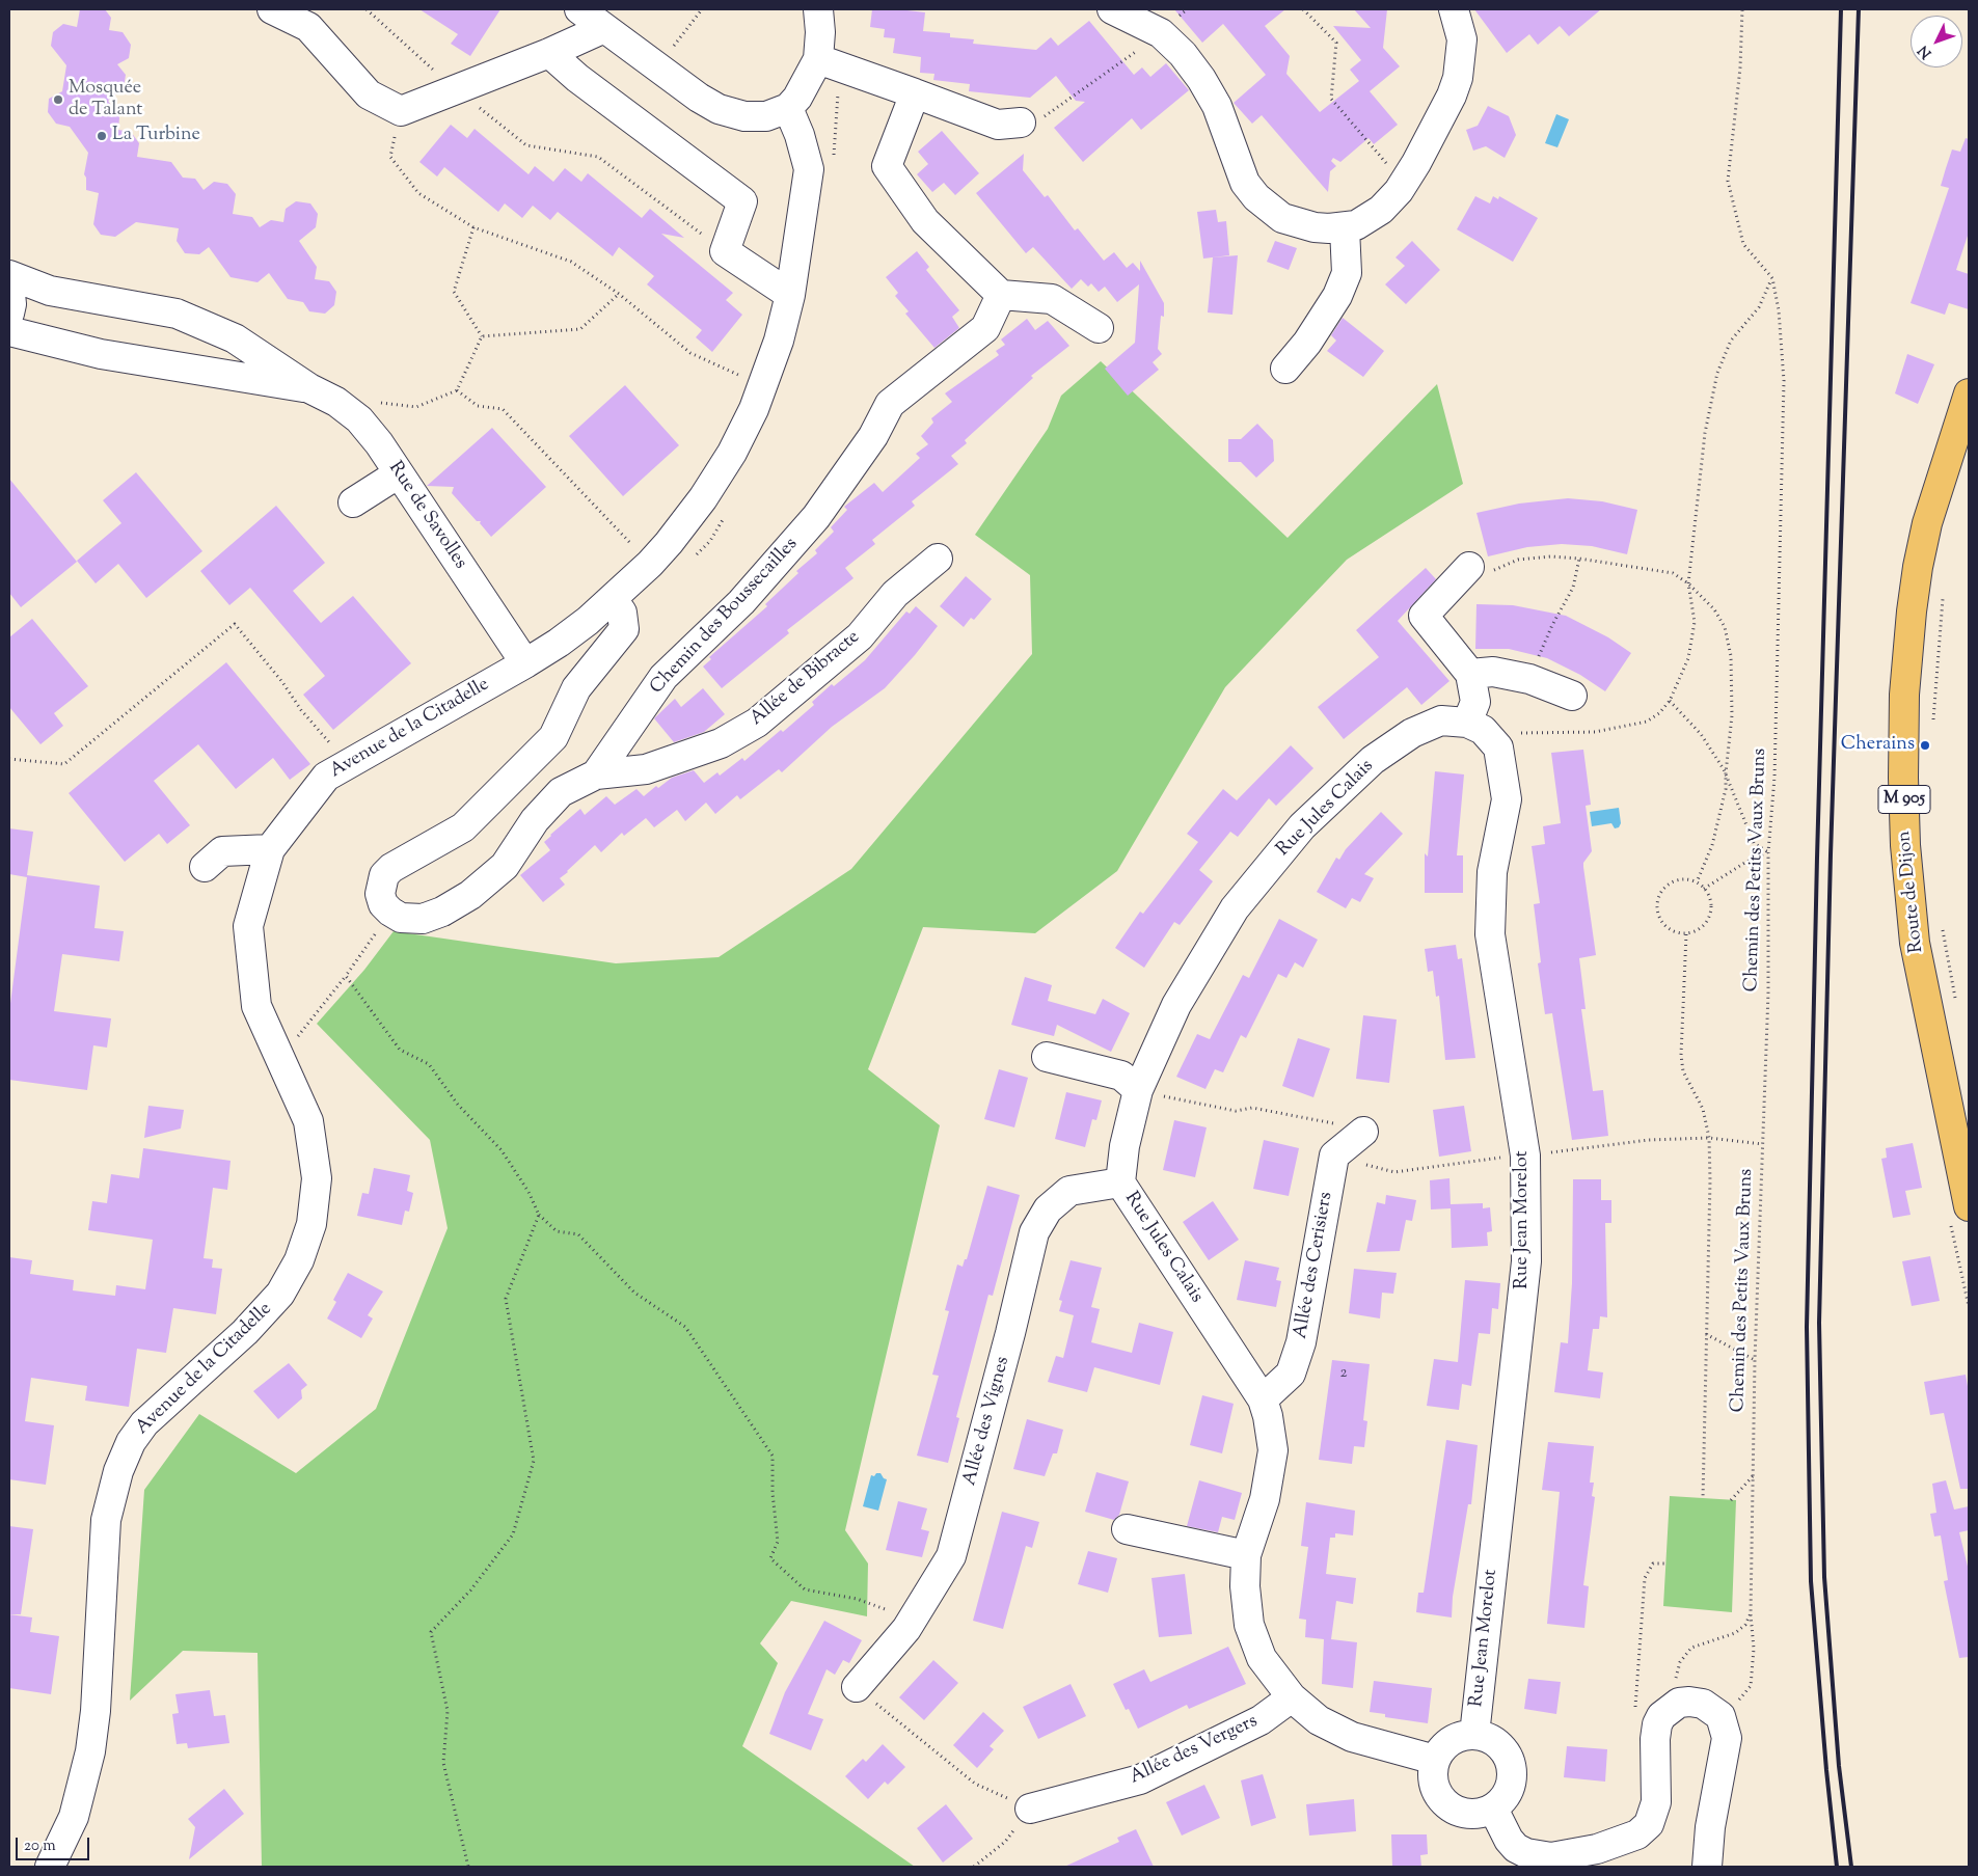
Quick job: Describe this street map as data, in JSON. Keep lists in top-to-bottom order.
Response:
{
  "streets": {
    "main road": ["M 905", "Route de Dijon"],
    "street": [
      "Rue de Savolles",
      "Chemin des Boussecailles",
      "Allée de Bibracte",
      "Avenue de la Citadelle",
      "Rue Jules Calais",
      "Rue Jean Morelot",
      "Allée des Cerisiers",
      "Allée des Vignes",
      "Allée des Vergers"
    ],
    "path": ["Chemin des Petits Vaux Bruns"]
  },
  "crossings": [
    ["Rue de Savolles", "Avenue de la Citadelle"],
    ["Chemin des Boussecailles", "Allée de Bibracte"],
    ["Rue Jules Calais", "Rue Jean Morelot"],
    ["Rue Jules Calais", "Allée des Cerisiers"],
    ["Rue Jules Calais", "Allée des Vignes"],
    ["Rue Jules Calais", "Allée des Vergers"]
  ],
  "places": ["Mosquée de Talant", "La Turbine", "Cherains"],
  "house_numbers": ["2"],
  "scale_bar": "20 m",
  "north": "bottom left"
}
